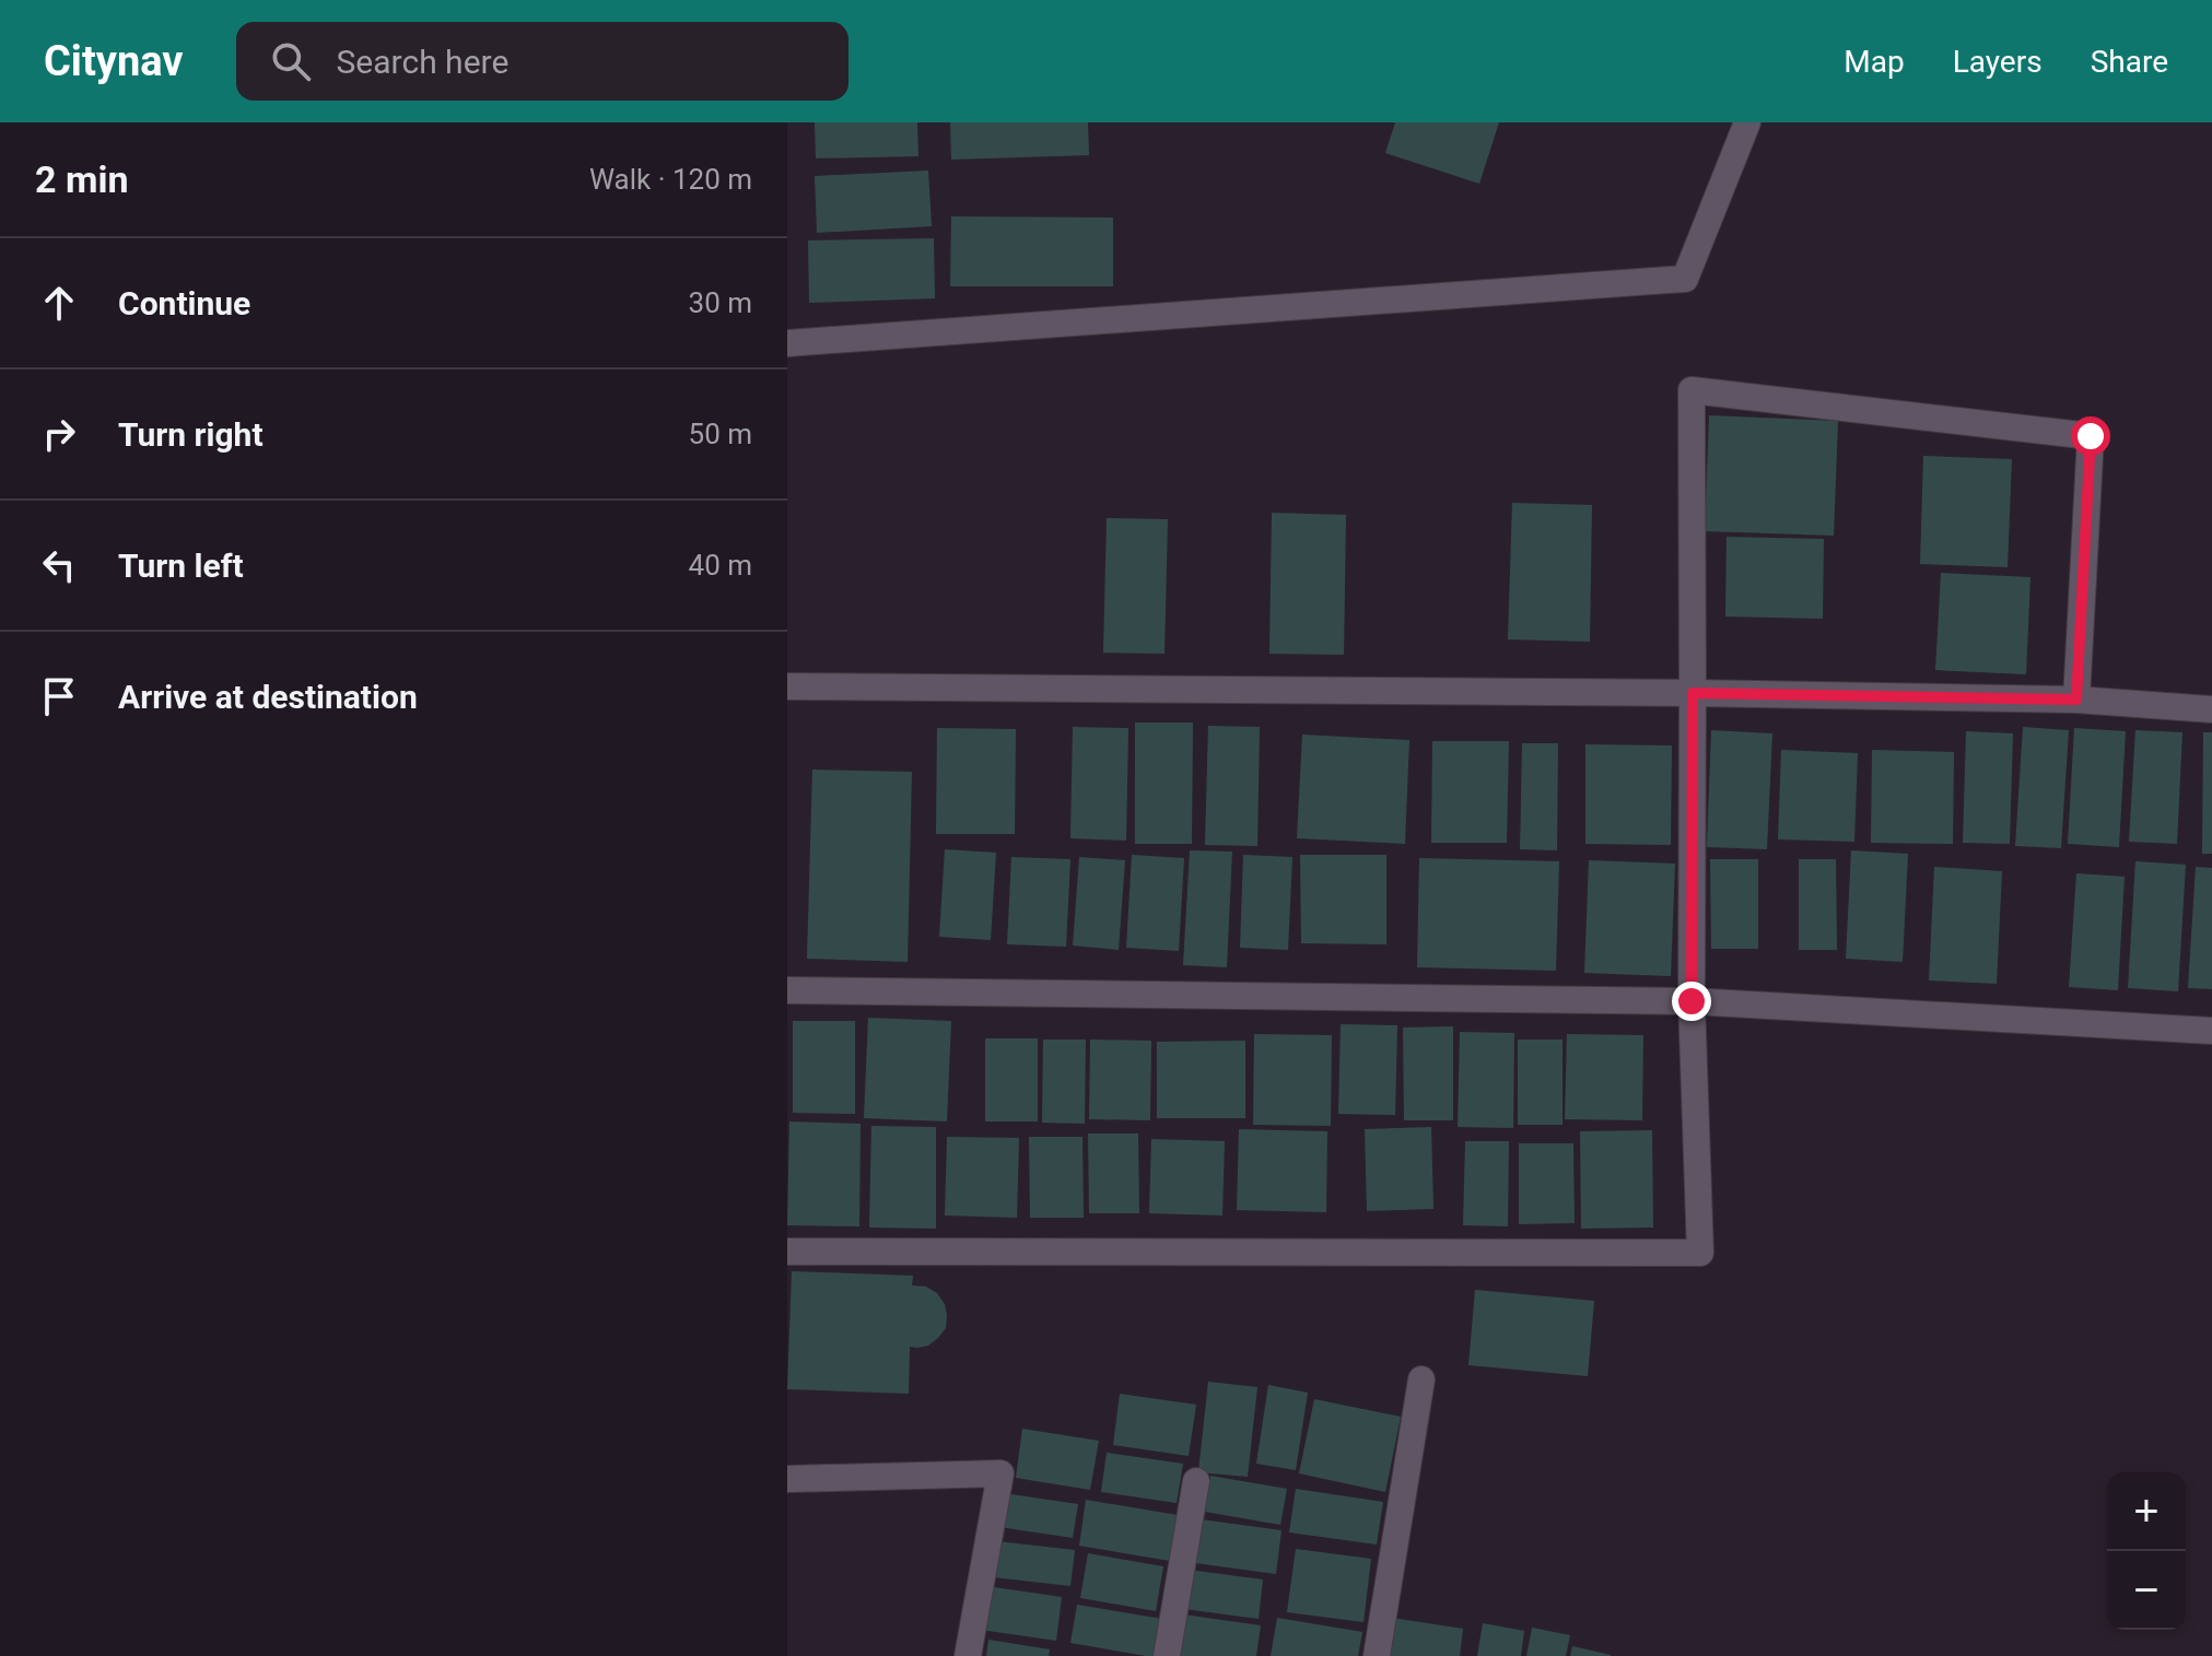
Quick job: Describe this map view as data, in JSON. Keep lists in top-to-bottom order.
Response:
{
  "page": {
    "header": "Citynav",
    "search": "Search here",
    "nav": ["Map", "Layers", "Share"],
    "heading": ["2 min", "Walk · 120 m"],
    "list": [
      ["Continue", "30 m"],
      ["Turn right", "50 m"],
      ["Turn left", "40 m"],
      "Arrive at destination"
    ],
    "map_buttons": ["+", "−"]
  }
}
